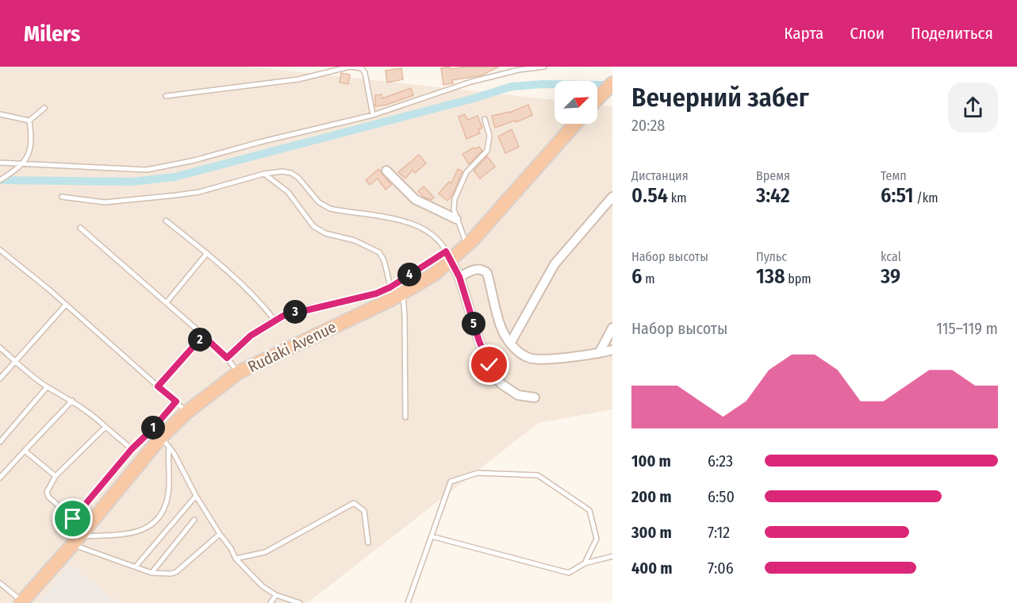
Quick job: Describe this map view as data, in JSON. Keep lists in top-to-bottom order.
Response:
{
  "streets": {
    "highway": ["Rudaki Avenue"]
  },
  "north": "top right",
  "page": {
    "header": "Milers",
    "nav": ["Карта", "Слои", "Поделиться"],
    "heading": ["Вечерний забег", "20:28"],
    "stats": [
      ["Дистанция", "0.54 km"],
      ["Время", "3:42"],
      ["Темп", "6:51 /km"],
      ["Набор высоты", "6 m"],
      ["Пульс", "138 bpm"],
      ["kcal", "39"]
    ],
    "pins": [
      "4",
      "3",
      "5",
      "2",
      "1"
    ],
    "chart": ["Набор высоты", "115–119 m"],
    "list": [
      {
        "name": "100 m",
        "note": "6:23"
      },
      {
        "name": "200 m",
        "note": "6:50"
      },
      {
        "name": "300 m",
        "note": "7:12"
      },
      {
        "name": "400 m",
        "note": "7:06"
      }
    ]
  }
}
